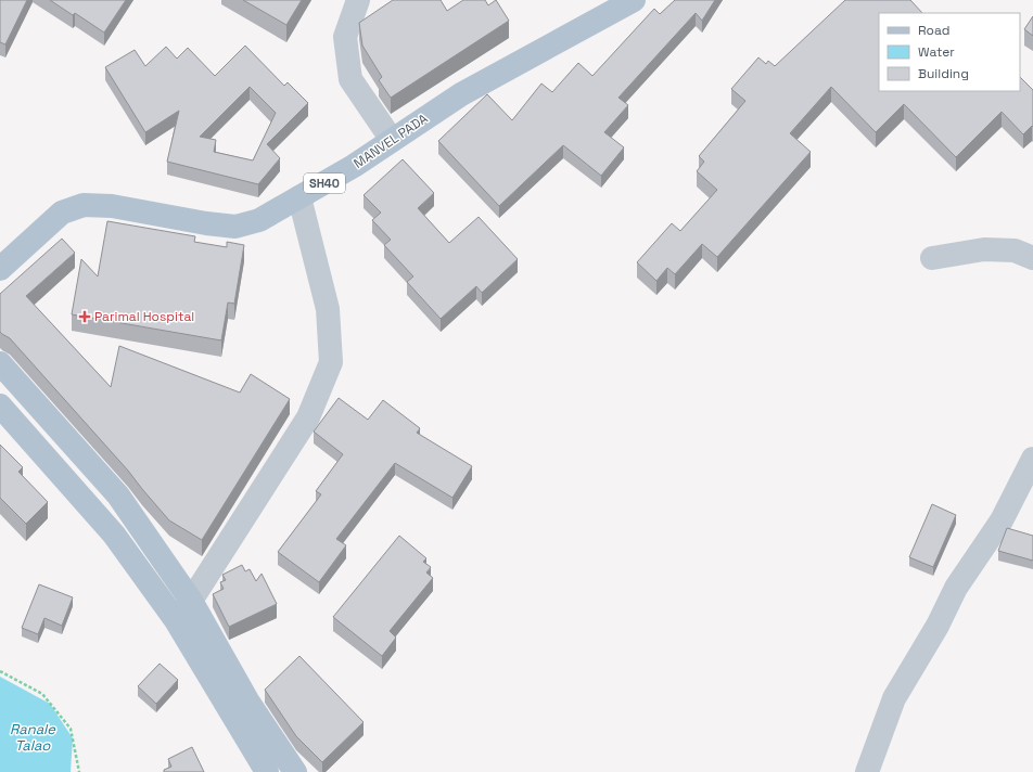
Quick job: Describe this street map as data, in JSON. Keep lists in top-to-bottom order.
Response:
{
  "streets": {
    "main road": ["MANVEL PADA", "SH40"]
  },
  "water": ["Ranale Talao"],
  "places": {
    "health": ["Parimal Hospital"]
  },
  "legend": ["Road", "Water", "Building"]
}
